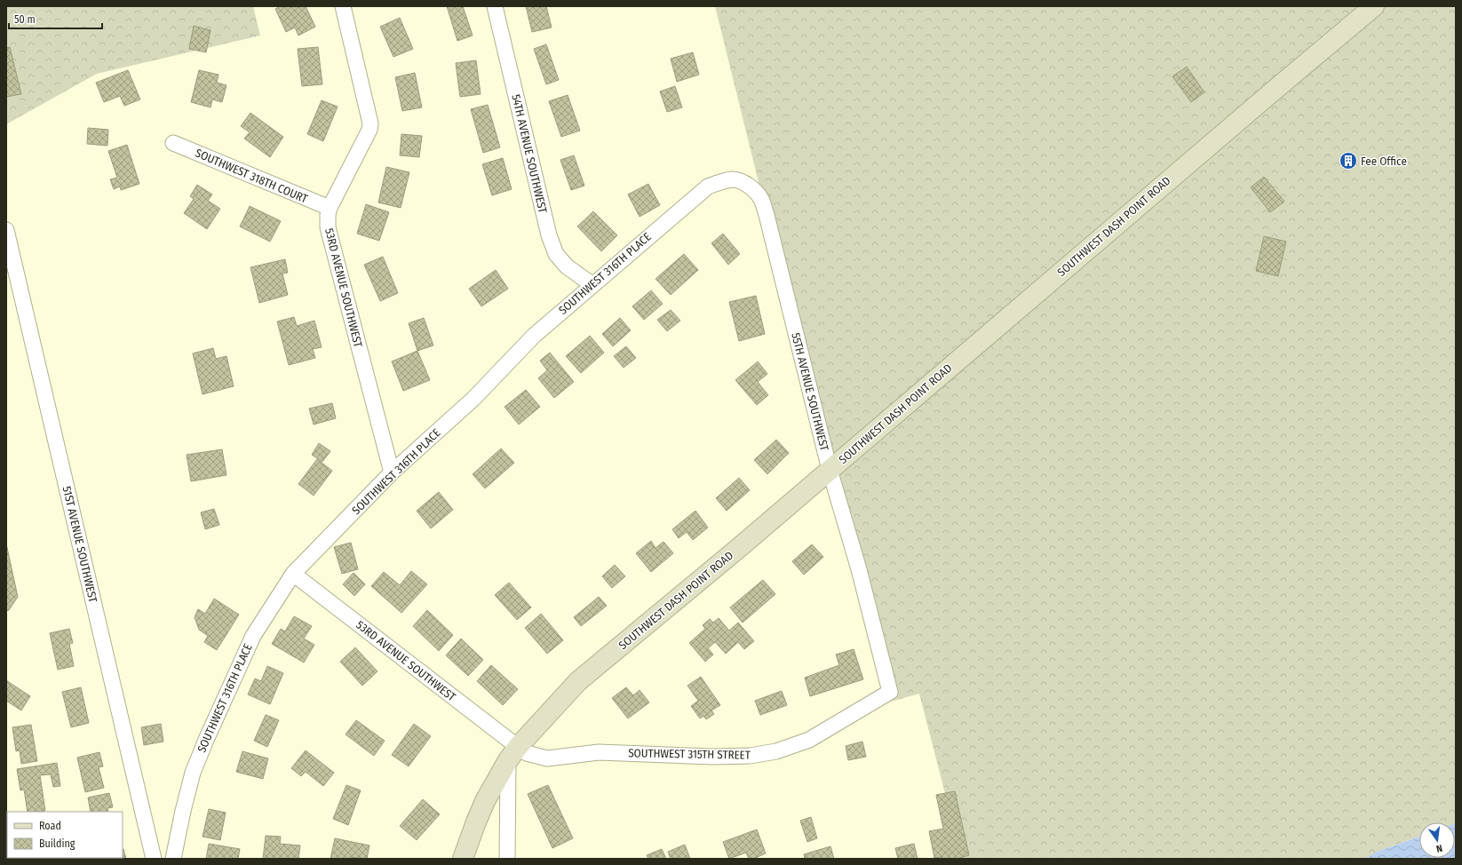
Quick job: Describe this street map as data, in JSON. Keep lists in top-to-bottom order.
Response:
{
  "streets": {
    "main road": ["SOUTHWEST DASH POINT ROAD"],
    "street": [
      "54TH AVENUE SOUTHWEST",
      "SOUTHWEST 318TH COURT",
      "SOUTHWEST 316TH PLACE",
      "53RD AVENUE SOUTHWEST",
      "55TH AVENUE SOUTHWEST",
      "51ST AVENUE SOUTHWEST",
      "SOUTHWEST 315TH STREET"
    ]
  },
  "crossings": [
    ["54TH AVENUE SOUTHWEST", "SOUTHWEST 316TH PLACE"],
    ["SOUTHWEST 318TH COURT", "53RD AVENUE SOUTHWEST"],
    ["SOUTHWEST DASH POINT ROAD", "53RD AVENUE SOUTHWEST"],
    ["SOUTHWEST DASH POINT ROAD", "55TH AVENUE SOUTHWEST"],
    ["SOUTHWEST DASH POINT ROAD", "SOUTHWEST 315TH STREET"],
    ["SOUTHWEST 316TH PLACE", "53RD AVENUE SOUTHWEST"],
    ["SOUTHWEST 316TH PLACE", "55TH AVENUE SOUTHWEST"],
    ["53RD AVENUE SOUTHWEST", "SOUTHWEST 315TH STREET"],
    ["55TH AVENUE SOUTHWEST", "SOUTHWEST 315TH STREET"]
  ],
  "places": {
    "building": ["Fee Office"]
  },
  "legend": ["Road", "Building"],
  "scale_bar": "50 m",
  "north": "bottom"
}
